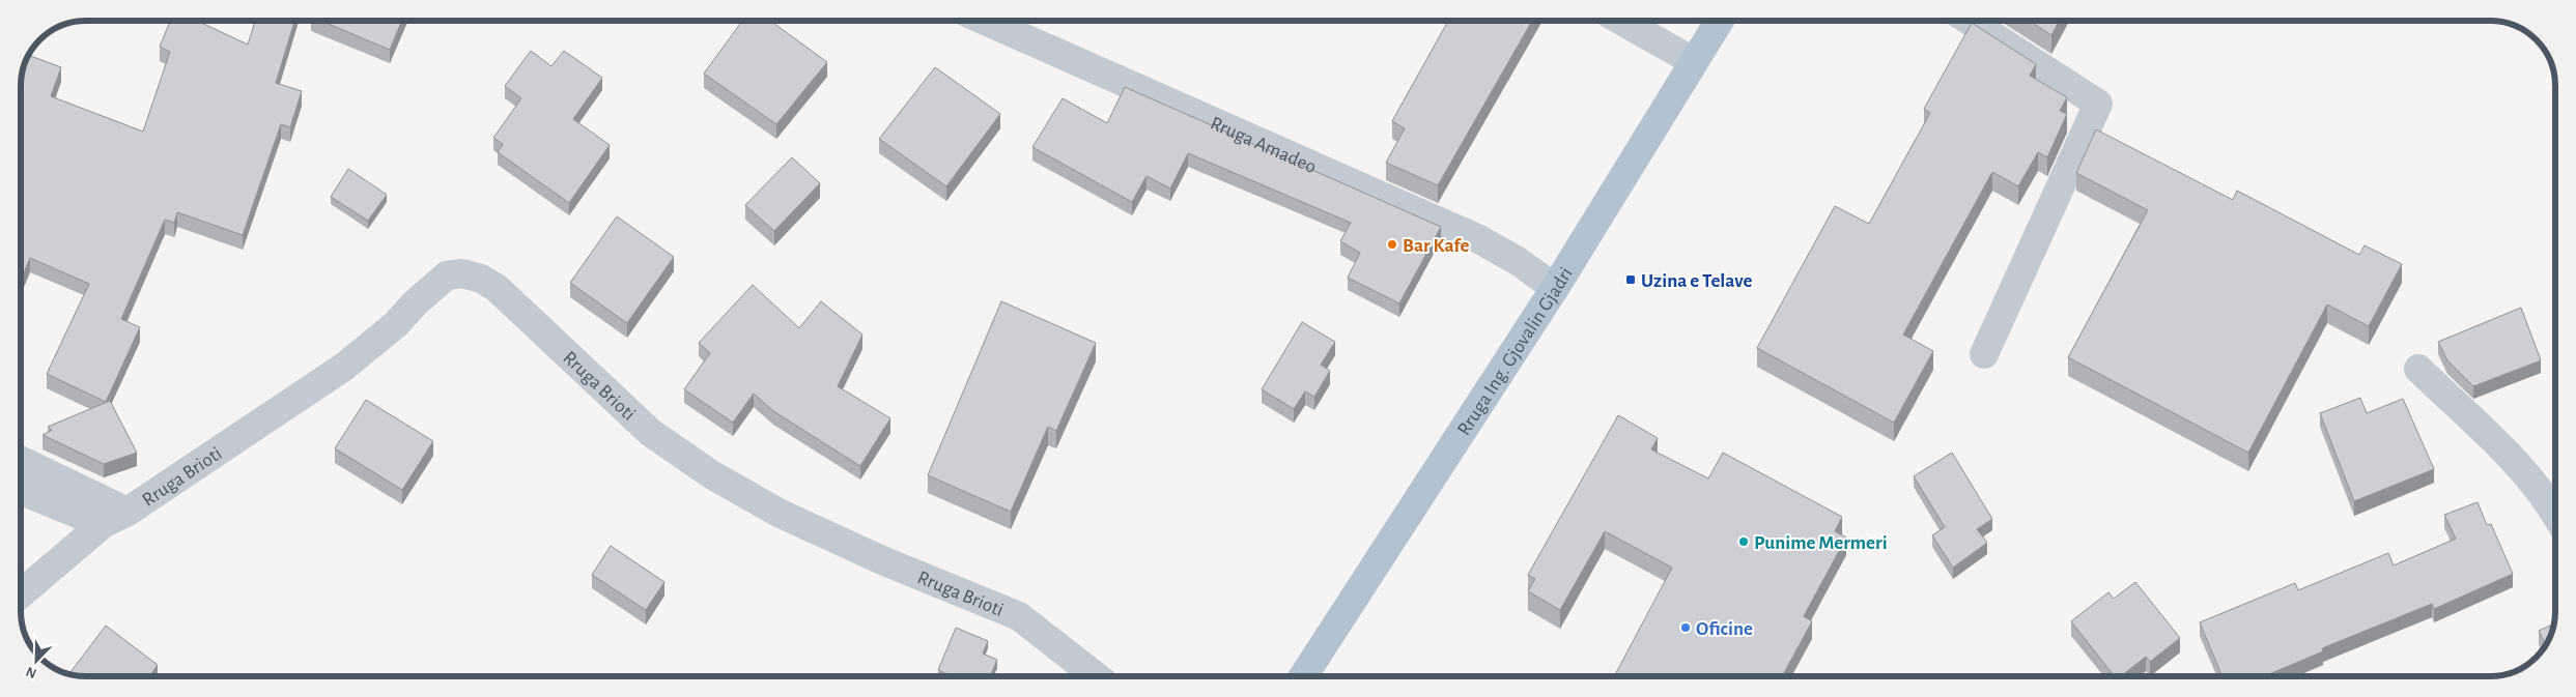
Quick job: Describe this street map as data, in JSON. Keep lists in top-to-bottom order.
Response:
{
  "streets": {
    "main road": ["Rruga Ing. Gjovalin Gjadri"],
    "street": ["Rruga Amadeo", "Rruga Brioti"]
  },
  "crossings": [
    ["Rruga Amadeo", "Rruga Ing. Gjovalin Gjadri"]
  ],
  "places": {
    "other": ["Bar Kafe", "Punime Mermeri", "Oficine"],
    "transit": ["Uzina e Telave"]
  },
  "north": "bottom left"
}
